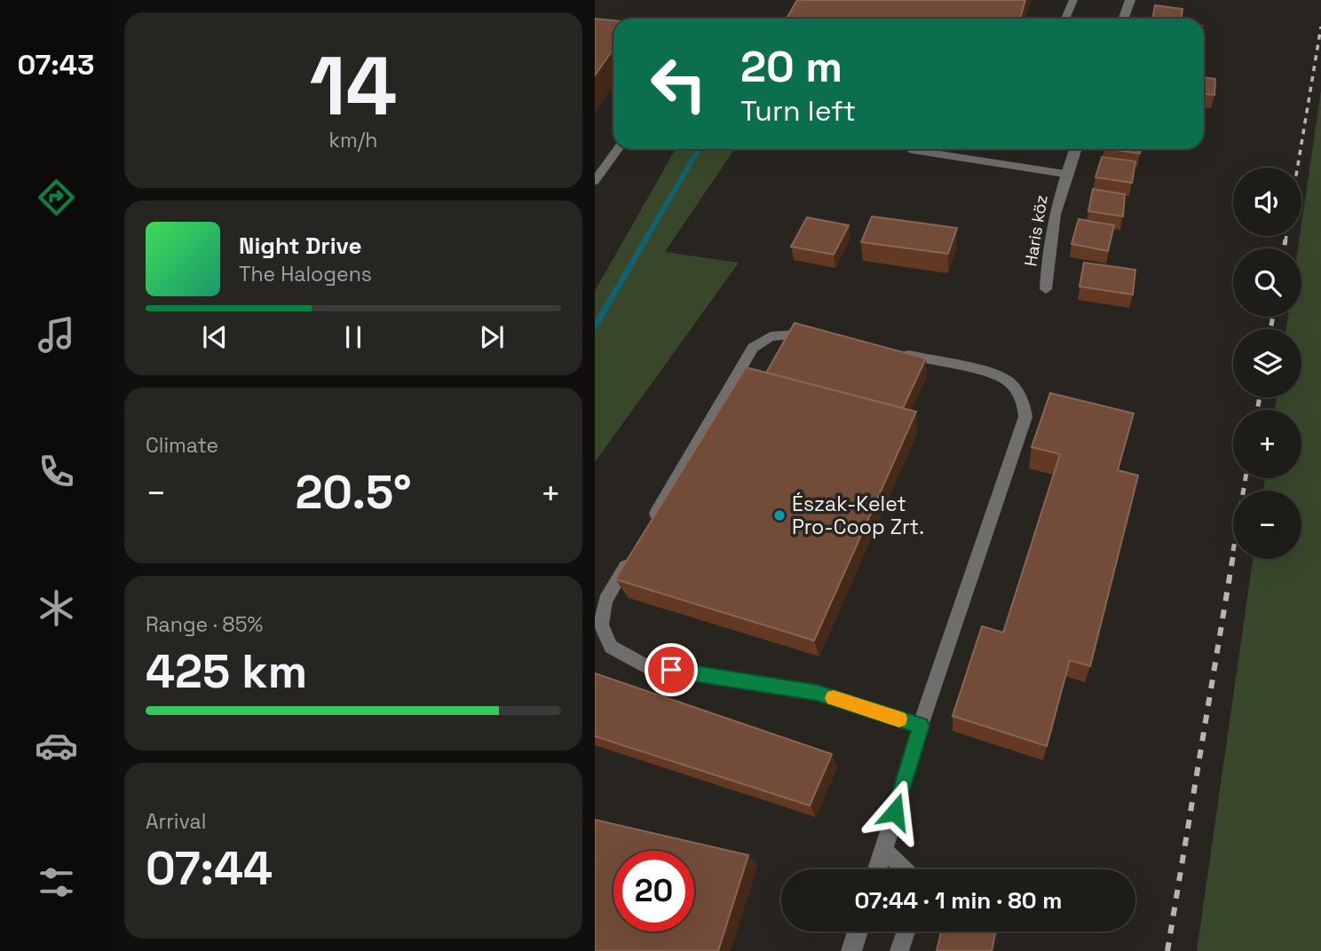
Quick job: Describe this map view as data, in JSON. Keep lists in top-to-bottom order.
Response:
{
  "streets": {
    "street": ["Haris köz"]
  },
  "places": ["Észak-Kelet Pro-Coop Zrt."],
  "page": {
    "tabs": "07:43",
    "tile": [
      ["14", "km/h"],
      "Climate",
      ["Range · 85%", "425 km"],
      ["Arrival", "07:44"]
    ],
    "turn": ["20 m", "Turn left"],
    "map_buttons": ["+", "−"],
    "song": ["Night Drive", "The Halogens"],
    "heat": ["−", "20.5°", "+"],
    "limit": "20",
    "trip": "07:44 · 1 min · 80 m"
  }
}
